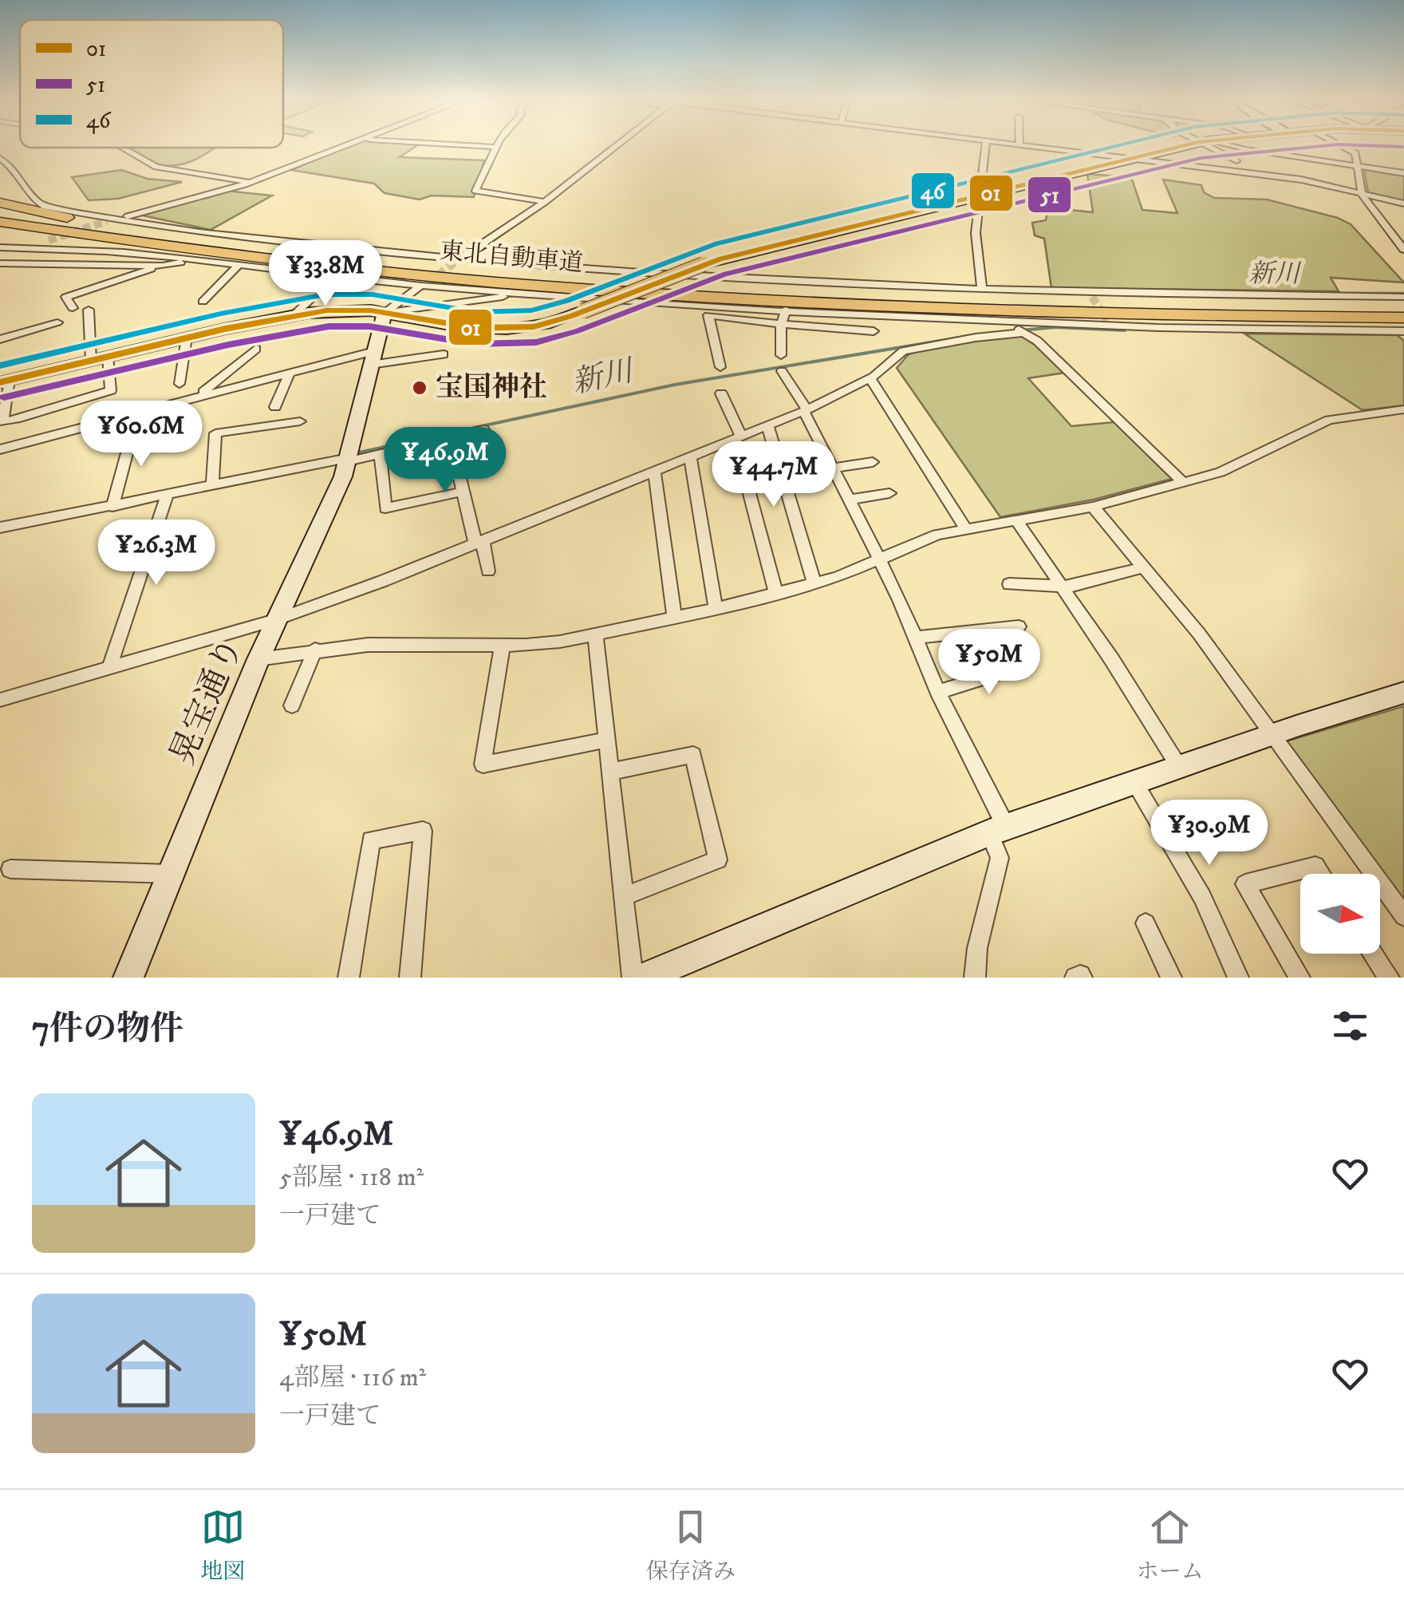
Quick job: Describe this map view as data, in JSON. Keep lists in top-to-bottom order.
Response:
{
  "streets": {
    "highway": ["東北自動車道"],
    "street": ["晃宝通り"]
  },
  "water": ["新川"],
  "places": ["宝国神社"],
  "lines": ["transit line 01", "transit line 51", "transit line 46"],
  "legend": ["01", "51", "46"],
  "north": "right",
  "page": {
    "price": [
      "¥33.8M",
      "¥60.6M",
      "¥46.9M",
      "¥44.7M",
      "¥26.3M",
      "¥50M",
      "¥30.9M"
    ],
    "heading": "7件の物件",
    "list": [
      {
        "name": "¥46.9M",
        "note": "5部屋 · 118 m² · 一戸建て"
      },
      {
        "name": "¥50M",
        "note": "4部屋 · 116 m² · 一戸建て"
      }
    ],
    "tabs": ["地図", "保存済み", "ホーム"]
  }
}
